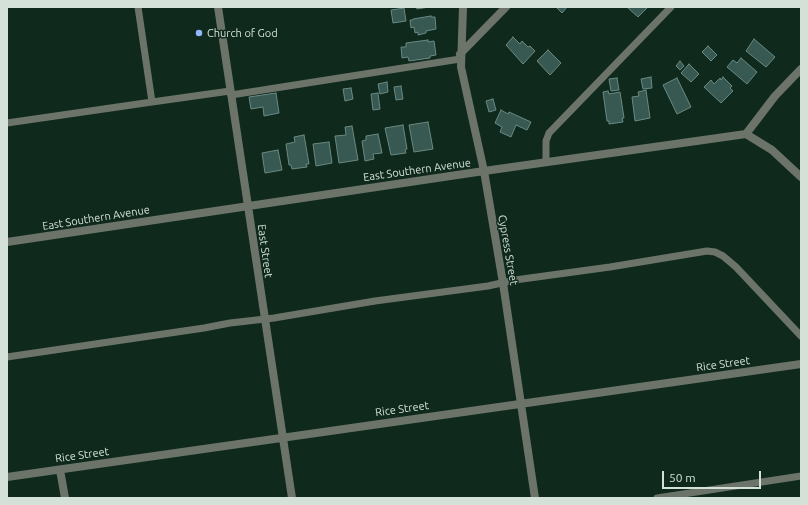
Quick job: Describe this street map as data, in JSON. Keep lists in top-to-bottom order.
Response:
{
  "streets": {
    "street": [
      "East Southern Avenue",
      "Cypress Street",
      "East Street",
      "Rice Street"
    ]
  },
  "crossings": [
    ["East Southern Avenue", "Cypress Street"],
    ["East Southern Avenue", "East Street"],
    ["Cypress Street", "Rice Street"],
    ["East Street", "Rice Street"]
  ],
  "places": ["Church of God"],
  "scale_bar": "50 m"
}
